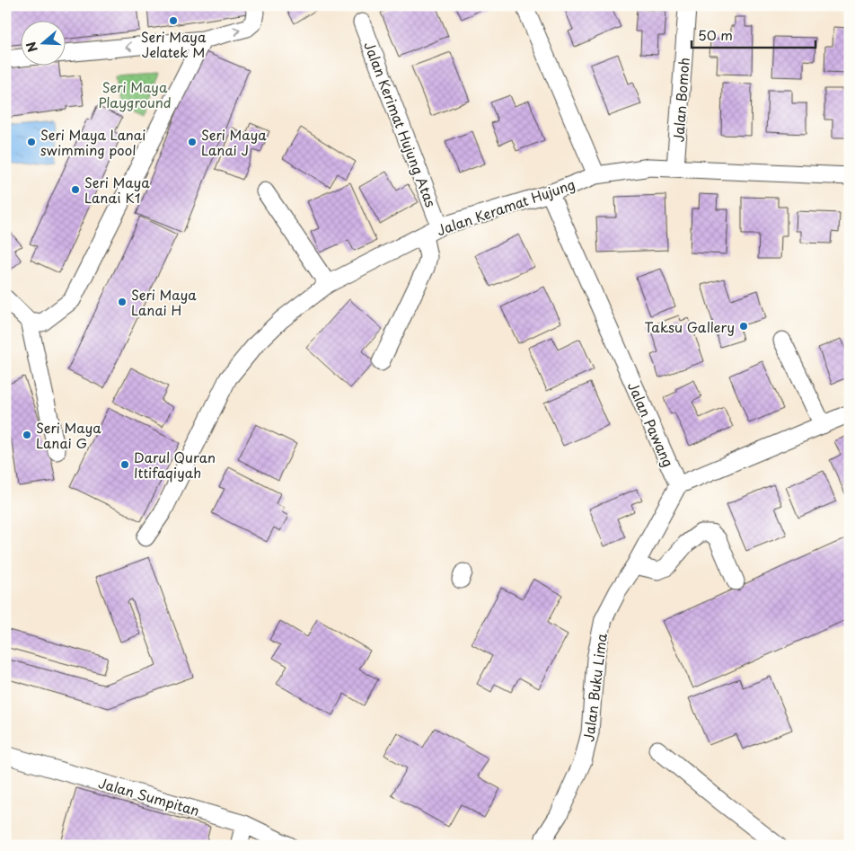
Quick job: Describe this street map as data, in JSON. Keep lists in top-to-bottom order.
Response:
{
  "streets": {
    "street": [
      "Jalan Bomoh",
      "Jalan Kerimat Hujung Atas",
      "Jalan Keramat Hujung",
      "Jalan Pawang",
      "Jalan Buku Lima",
      "Jalan Sumpitan"
    ]
  },
  "crossings": [
    ["Jalan Bomoh", "Jalan Keramat Hujung"],
    ["Jalan Kerimat Hujung Atas", "Jalan Keramat Hujung"],
    ["Jalan Keramat Hujung", "Jalan Pawang"],
    ["Jalan Pawang", "Jalan Buku Lima"]
  ],
  "parks": ["Seri Maya Playground"],
  "places": [
    "Seri Maya Jelatek M",
    "Seri Maya Lanai swimming pool",
    "Seri Maya Lanai J",
    "Seri Maya Lanai K1",
    "Seri Maya Lanai H",
    "Taksu Gallery",
    "Seri Maya Lanai G",
    "Darul Quran Ittifaqiyah"
  ],
  "scale_bar": "50 m",
  "north": "left"
}
